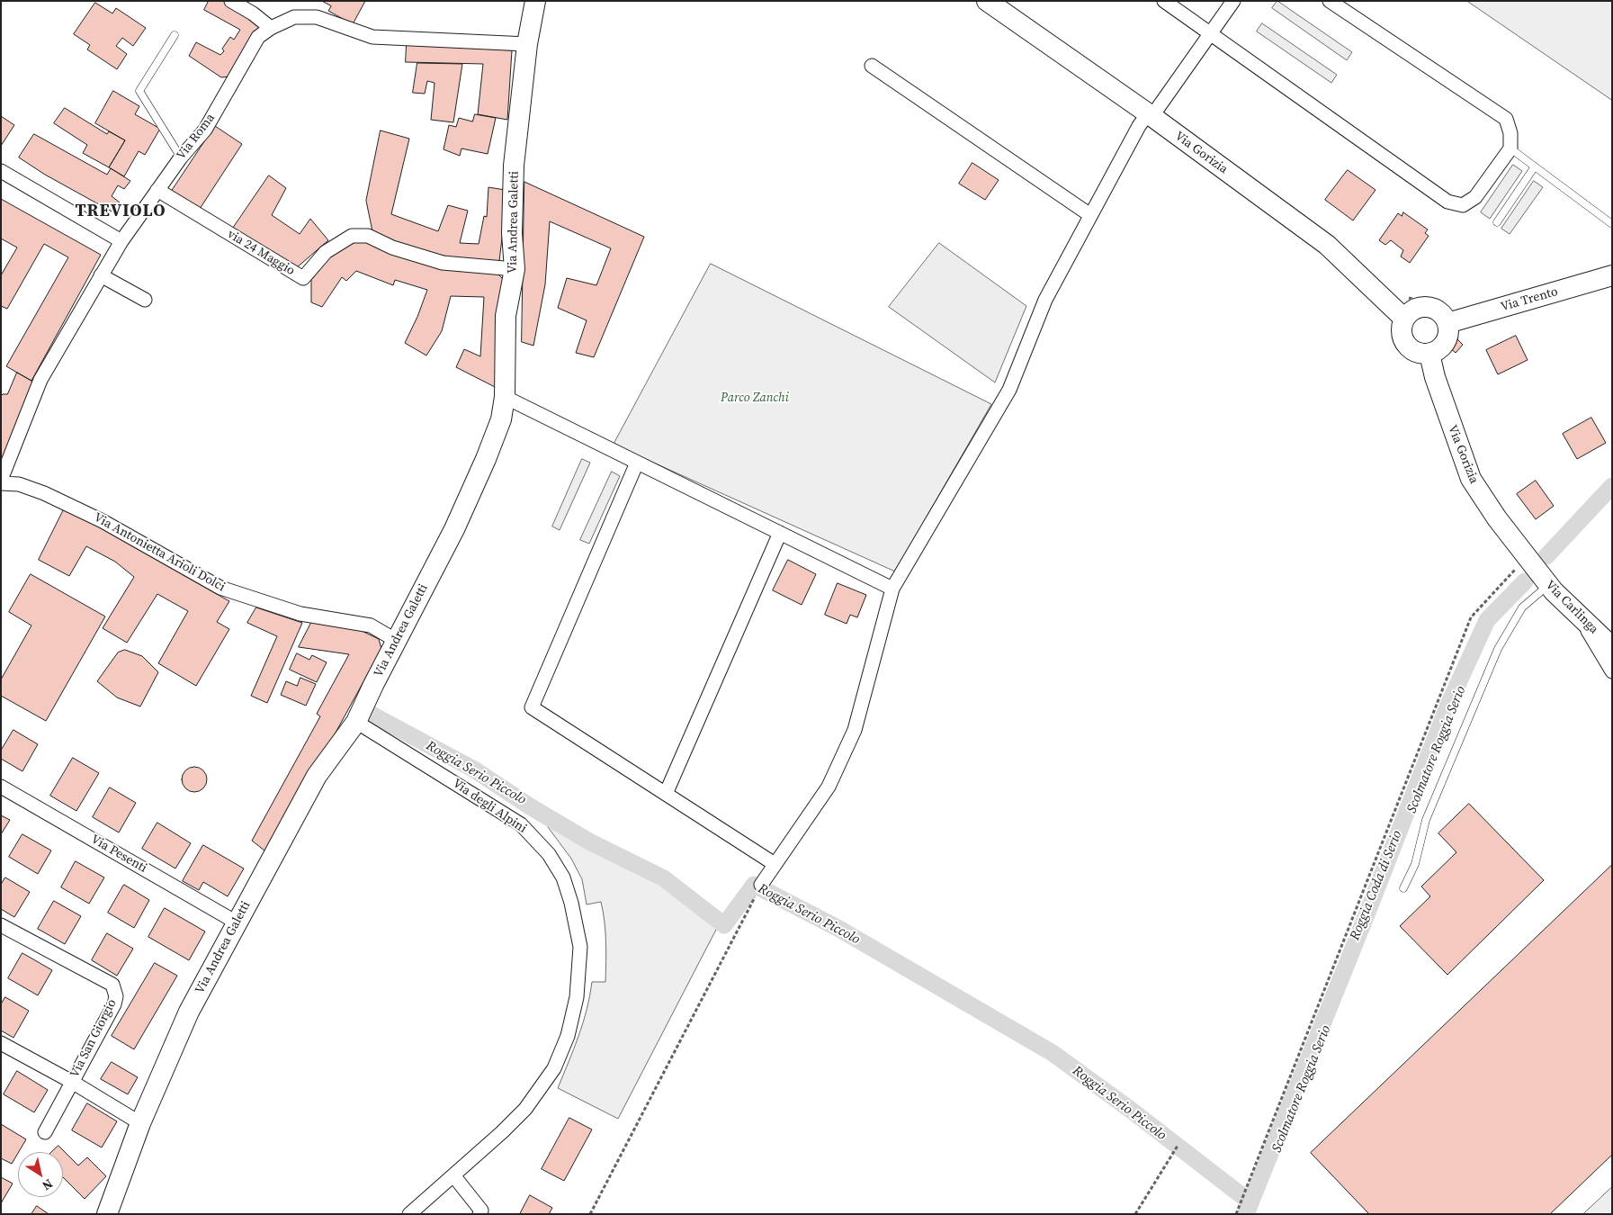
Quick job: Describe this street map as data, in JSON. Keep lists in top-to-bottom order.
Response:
{
  "streets": {
    "street": [
      "Via Roma",
      "Via Gorizia",
      "Via Andrea Galetti",
      "via 24 Maggio",
      "Via Trento",
      "Via Antonietta Arioli Dolci",
      "Via Carlinga",
      "Via degli Alpini",
      "Via Pesenti",
      "Via San Giorgio"
    ]
  },
  "crossings": [
    ["Via Roma", "Via Andrea Galetti"],
    ["Via Roma", "via 24 Maggio"],
    ["Via Gorizia", "Via Trento"],
    ["Via Gorizia", "Via Carlinga"],
    ["Via Andrea Galetti", "via 24 Maggio"],
    ["Via Andrea Galetti", "Via Antonietta Arioli Dolci"],
    ["Via Andrea Galetti", "Via degli Alpini"],
    ["Via Andrea Galetti", "Via Pesenti"]
  ],
  "districts": ["TREVIOLO"],
  "water": ["Scolmatore Roggia Serio", "Roggia Serio Piccolo", "Roggia Coda di Serio"],
  "parks": ["Parco Zanchi"],
  "north": "bottom right"
}
